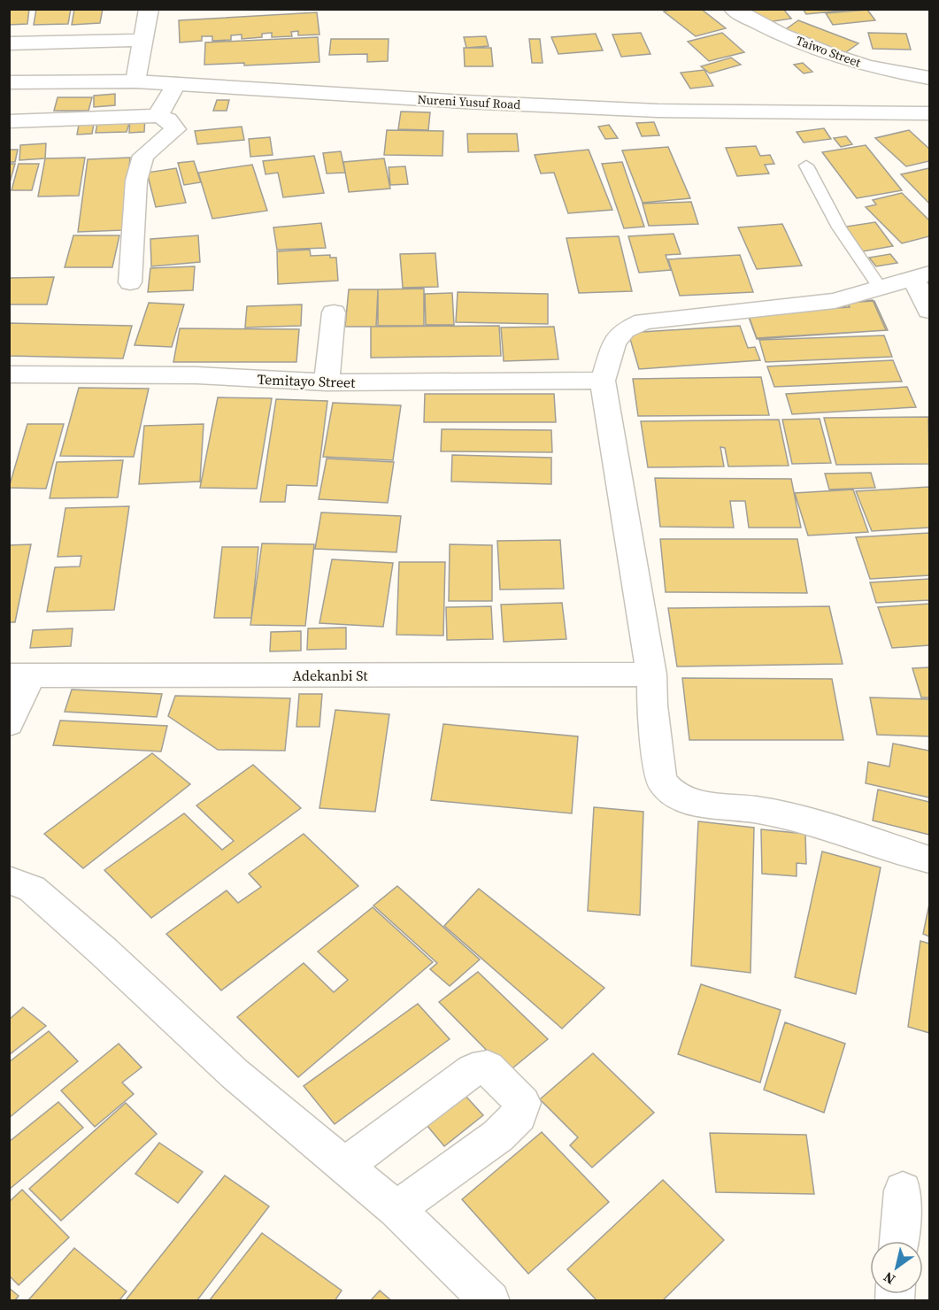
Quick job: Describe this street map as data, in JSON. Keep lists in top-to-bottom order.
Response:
{
  "streets": {
    "street": [
      "Taiwo Street",
      "Nureni Yusuf Road",
      "Temitayo Street",
      "Adekanbi St"
    ]
  },
  "north": "bottom left"
}
